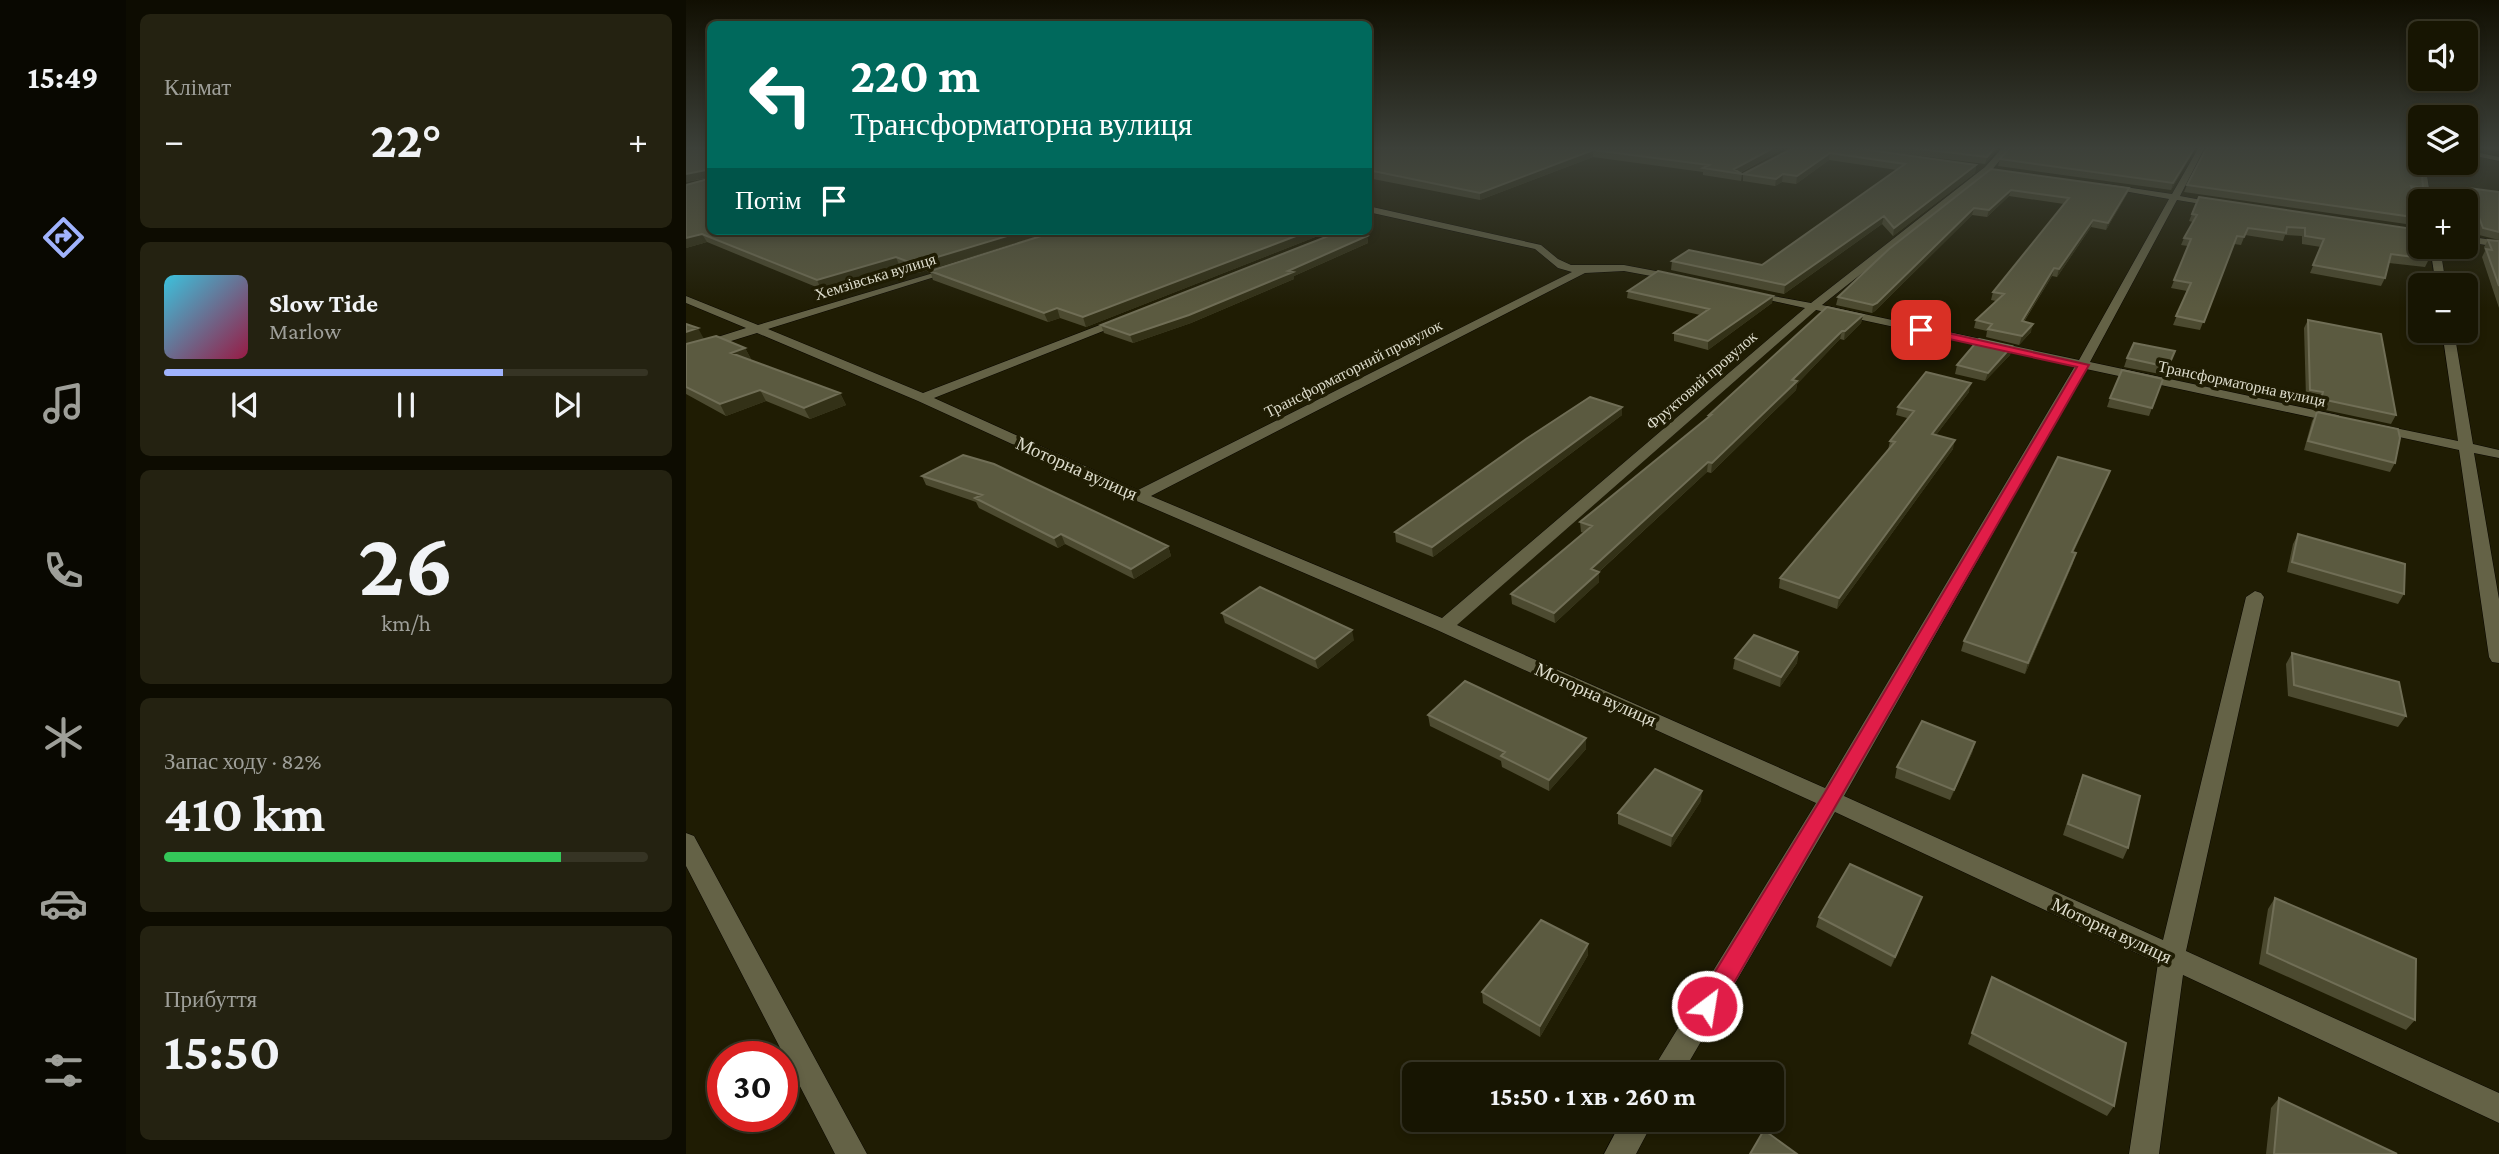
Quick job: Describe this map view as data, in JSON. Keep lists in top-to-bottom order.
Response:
{
  "streets": {
    "street": [
      "Хемзівська вулиця",
      "Трансформаторний провулок",
      "Фруктовий провулок",
      "Трансформаторна вулиця",
      "Моторна вулиця"
    ]
  },
  "crossings": [
    ["Хемзівська вулиця", "Моторна вулиця"],
    ["Трансформаторний провулок", "Моторна вулиця"],
    ["Фруктовий провулок", "Трансформаторна вулиця"],
    ["Фруктовий провулок", "Моторна вулиця"]
  ],
  "page": {
    "tabs": "15:49",
    "tile": [
      "Клімат",
      ["26", "km/h"],
      ["Запас ходу · 82%", "410 km"],
      ["Прибуття", "15:50"]
    ],
    "map_buttons": ["+", "−"],
    "turn": ["220 m", "Трансформаторна вулиця"],
    "heat": ["−", "22°", "+"],
    "then": "Потім",
    "song": ["Slow Tide", "Marlow"],
    "limit": "30",
    "trip": "15:50 · 1 хв · 260 m"
  }
}
